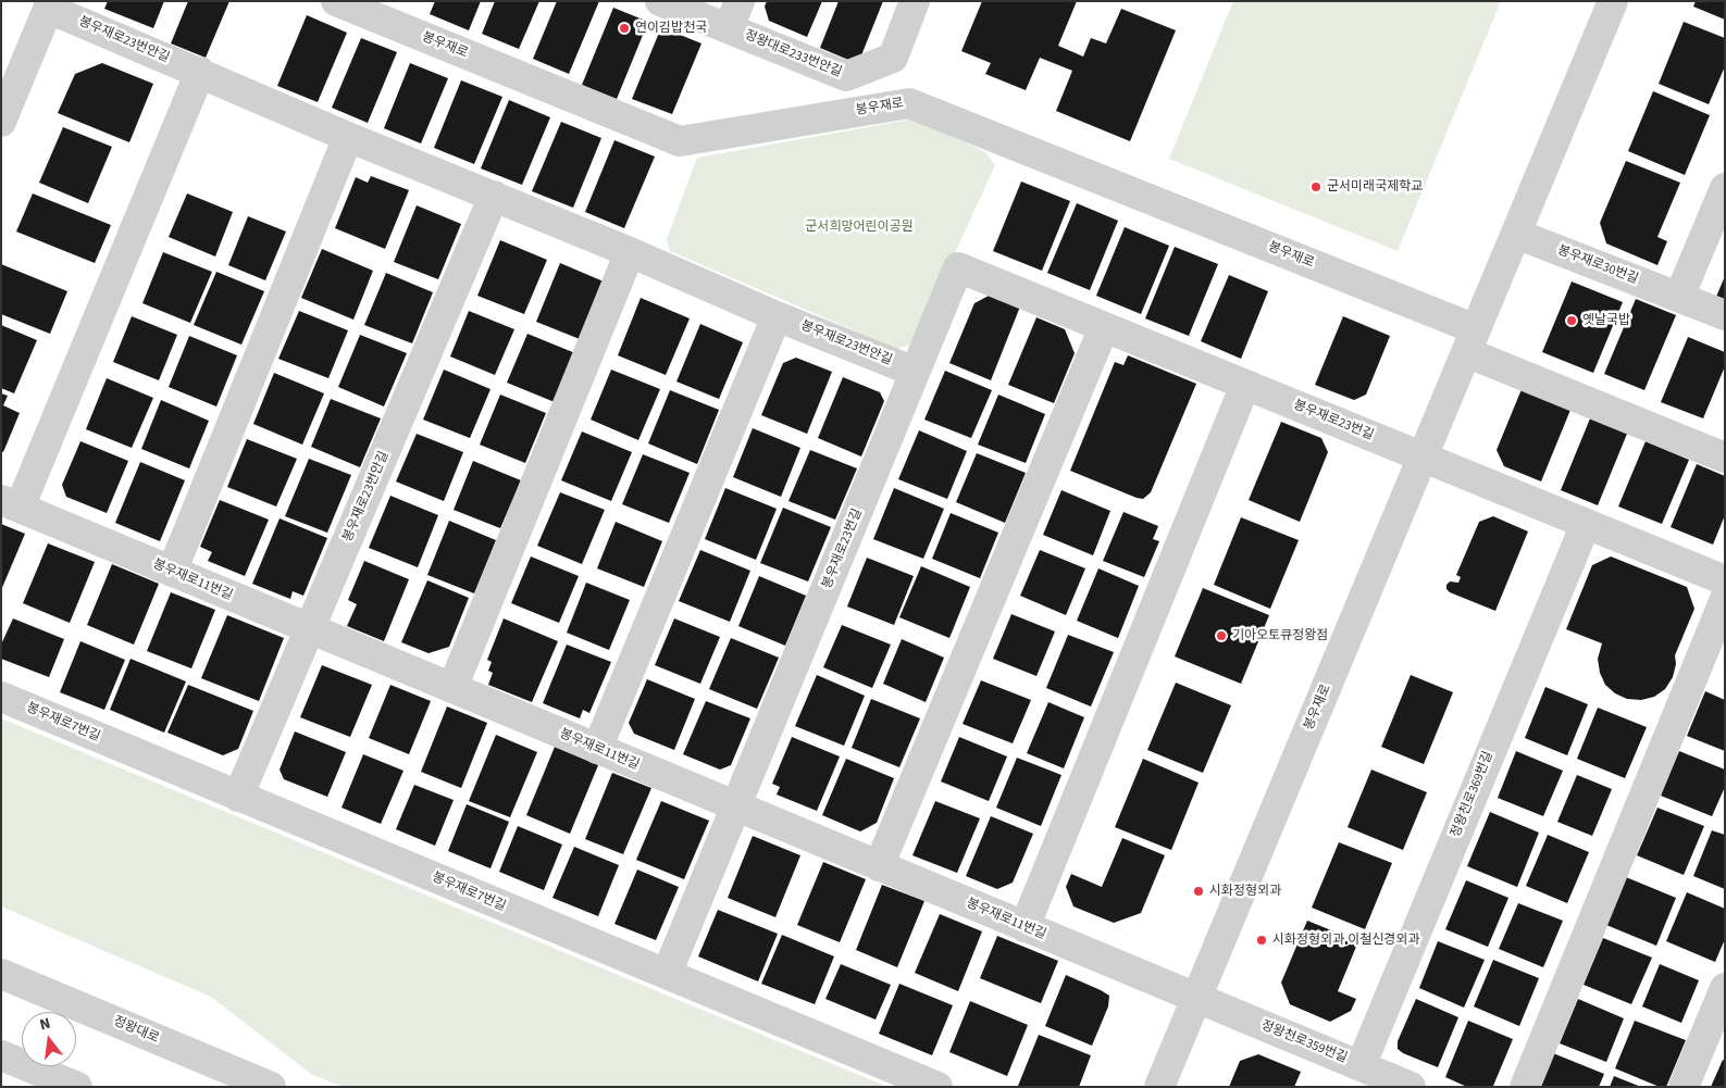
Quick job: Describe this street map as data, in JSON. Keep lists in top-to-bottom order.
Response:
{
  "streets": {
    "street": [
      "봉우재로23번안길",
      "봉우재로",
      "정왕대로233번안길",
      "봉우재로30번길",
      "봉우재로23번길",
      "봉우재로11번길",
      "봉우재로7번길",
      "정왕천로369번길",
      "정왕대로",
      "정왕천로359번길"
    ]
  },
  "crossings": [
    ["봉우재로23번안길", "봉우재로23번길"],
    ["봉우재로23번안길", "봉우재로11번길"],
    ["봉우재로23번안길", "봉우재로7번길"],
    ["봉우재로", "봉우재로30번길"],
    ["봉우재로", "봉우재로23번길"],
    ["봉우재로", "봉우재로11번길"],
    ["봉우재로", "정왕천로359번길"],
    ["봉우재로23번길", "봉우재로11번길"],
    ["봉우재로23번길", "봉우재로7번길"],
    ["봉우재로11번길", "정왕천로359번길"],
    ["정왕천로369번길", "정왕천로359번길"]
  ],
  "parks": ["군서희망어린이공원"],
  "places": [
    "연이김밥천국",
    "군서미래국제학교",
    "옛날국밥",
    "기아오토큐정왕점",
    "시화정형외과",
    "시화정형외과.이철신경외과"
  ],
  "north": "top"
}
